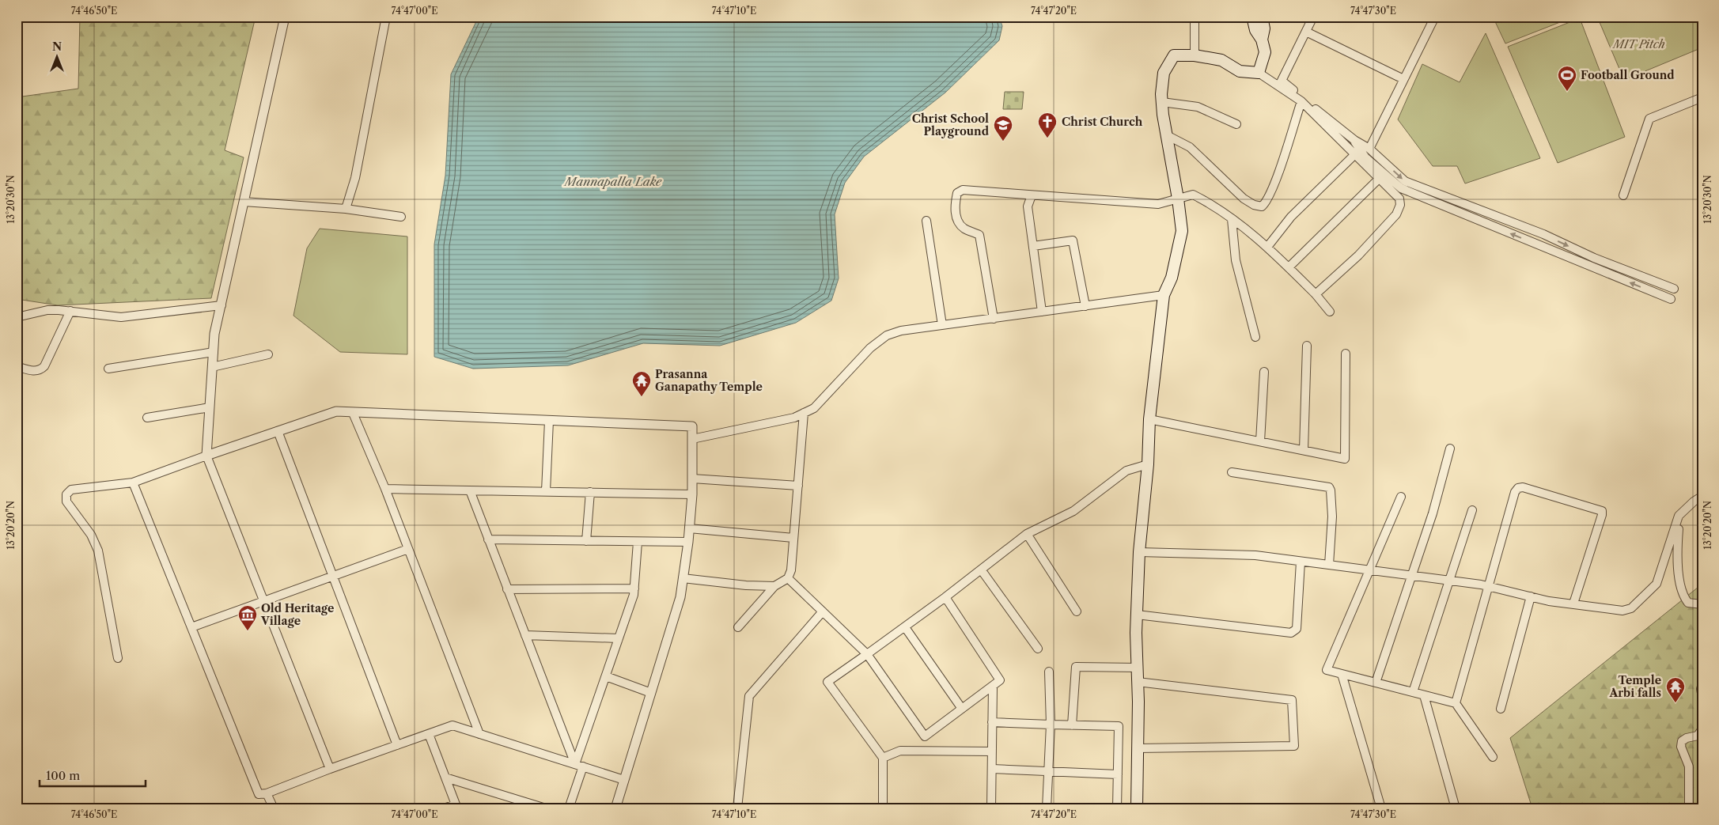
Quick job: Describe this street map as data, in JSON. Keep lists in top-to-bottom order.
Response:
{
  "water": ["Mannapalla Lake"],
  "parks": ["MIT Pitch"],
  "places": {
    "sports": ["Football Ground"],
    "church": ["Christ Church"],
    "school or university": ["Christ School Playground"],
    "temple": ["Prasanna Ganapathy Temple", "Temple Arbi falls"],
    "museum": ["Old Heritage Village"]
  },
  "scale_bar": "100 m",
  "north": "top",
  "coordinates": [
    "74°46'50\"E",
    "74°47'00\"E",
    "74°47'10\"E",
    "74°47'20\"E",
    "74°47'30\"E",
    "13°20'30\"N",
    "13°20'20\"N"
  ]
}
